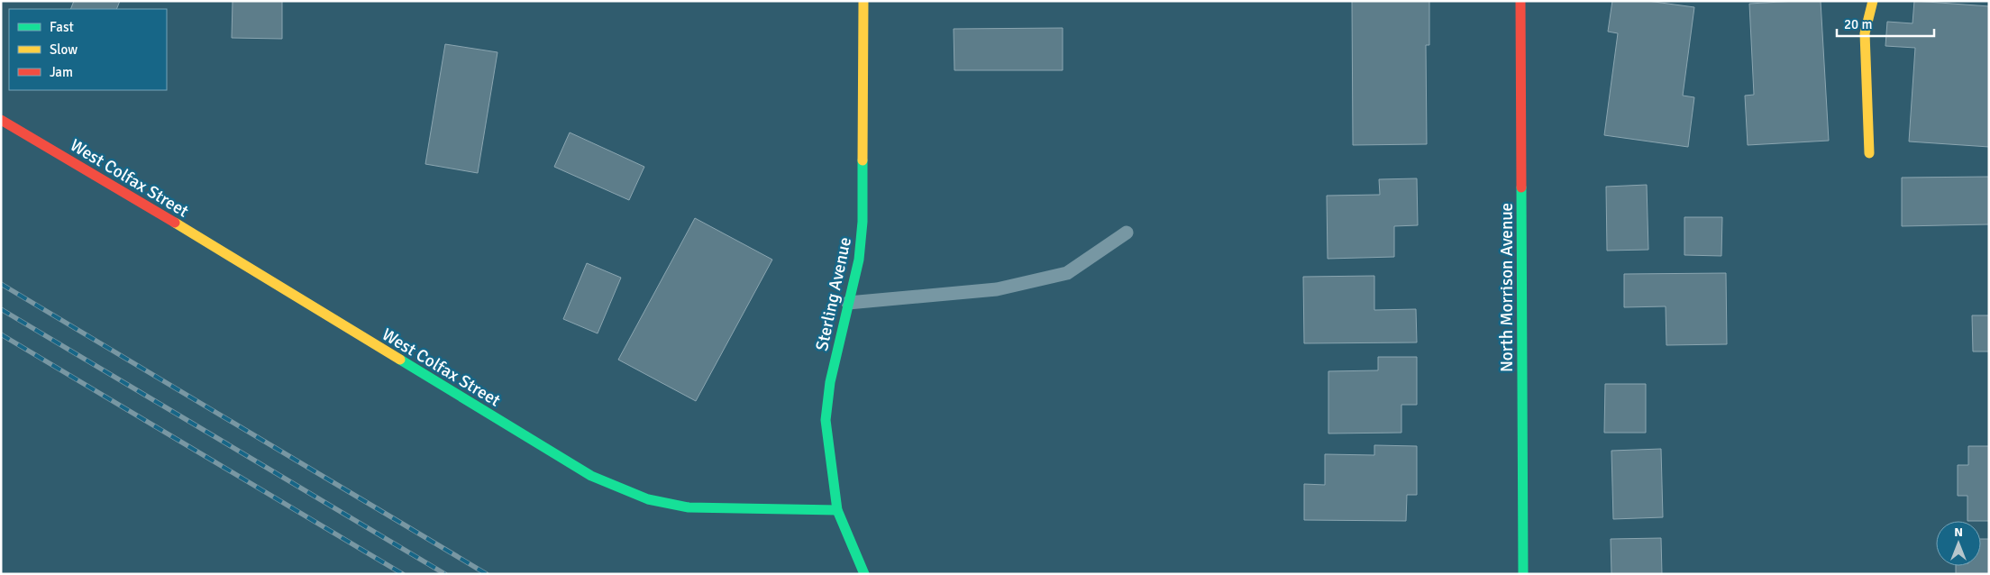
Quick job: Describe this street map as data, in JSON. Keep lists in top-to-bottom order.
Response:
{
  "streets": {
    "street": ["West Colfax Street", "North Morrison Avenue", "Sterling Avenue"]
  },
  "crossings": [
    ["West Colfax Street", "Sterling Avenue"]
  ],
  "legend": ["Fast", "Slow", "Jam"],
  "scale_bar": "20 m",
  "north": "top"
}
